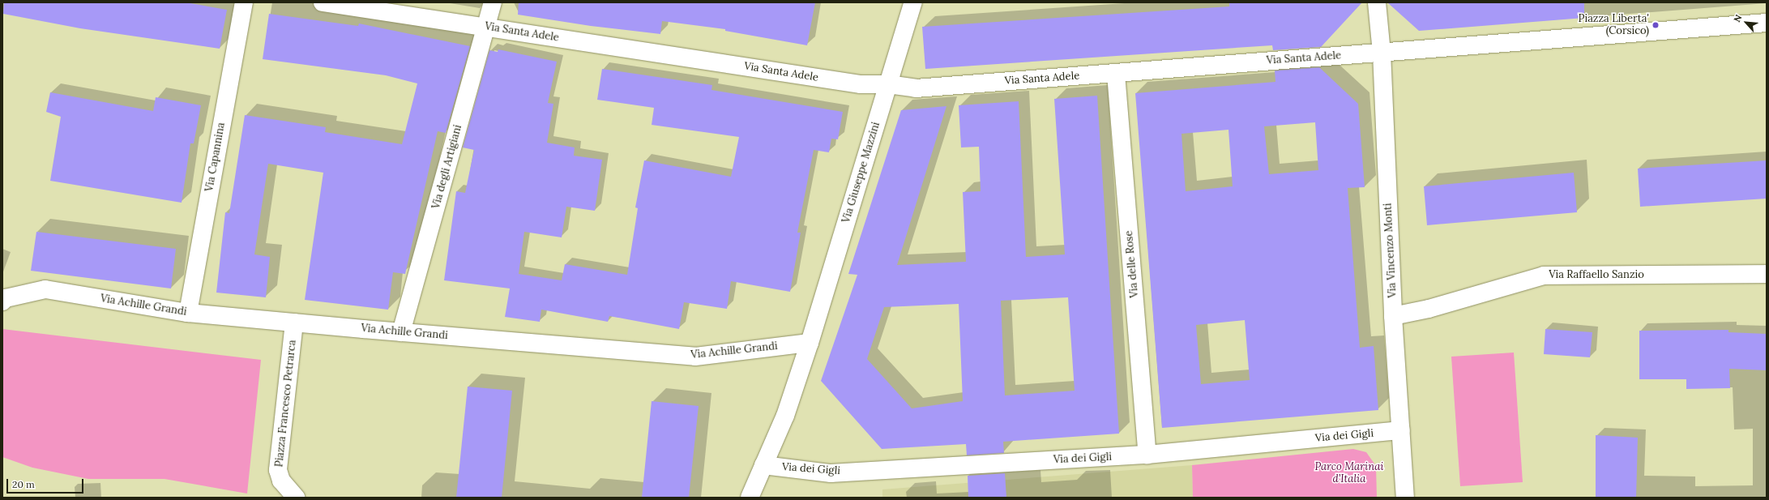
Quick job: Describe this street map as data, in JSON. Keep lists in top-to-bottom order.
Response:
{
  "streets": {
    "street": [
      "Via Santa Adele",
      "Via Capannina",
      "Via degli Artigiani",
      "Via Giuseppe Mazzini",
      "Via Vincenzo Monti",
      "Via delle Rose",
      "Via Raffaello Sanzio",
      "Via Achille Grandi",
      "Piazza Francesco Petrarca",
      "Via dei Gigli"
    ]
  },
  "crossings": [
    ["Via Santa Adele", "Via degli Artigiani"],
    ["Via Santa Adele", "Via Giuseppe Mazzini"],
    ["Via Santa Adele", "Via Vincenzo Monti"],
    ["Via Santa Adele", "Via delle Rose"],
    ["Via Capannina", "Via Achille Grandi"],
    ["Via degli Artigiani", "Via Achille Grandi"],
    ["Via Giuseppe Mazzini", "Via Achille Grandi"],
    ["Via Giuseppe Mazzini", "Via dei Gigli"],
    ["Via Vincenzo Monti", "Via Raffaello Sanzio"],
    ["Via Vincenzo Monti", "Via dei Gigli"],
    ["Via delle Rose", "Via dei Gigli"],
    ["Via Achille Grandi", "Piazza Francesco Petrarca"]
  ],
  "parks": ["Parco Marinai d’Italia"],
  "places": ["Piazza Liberta' (Corsico)"],
  "scale_bar": "20 m",
  "north": "top left"
}
